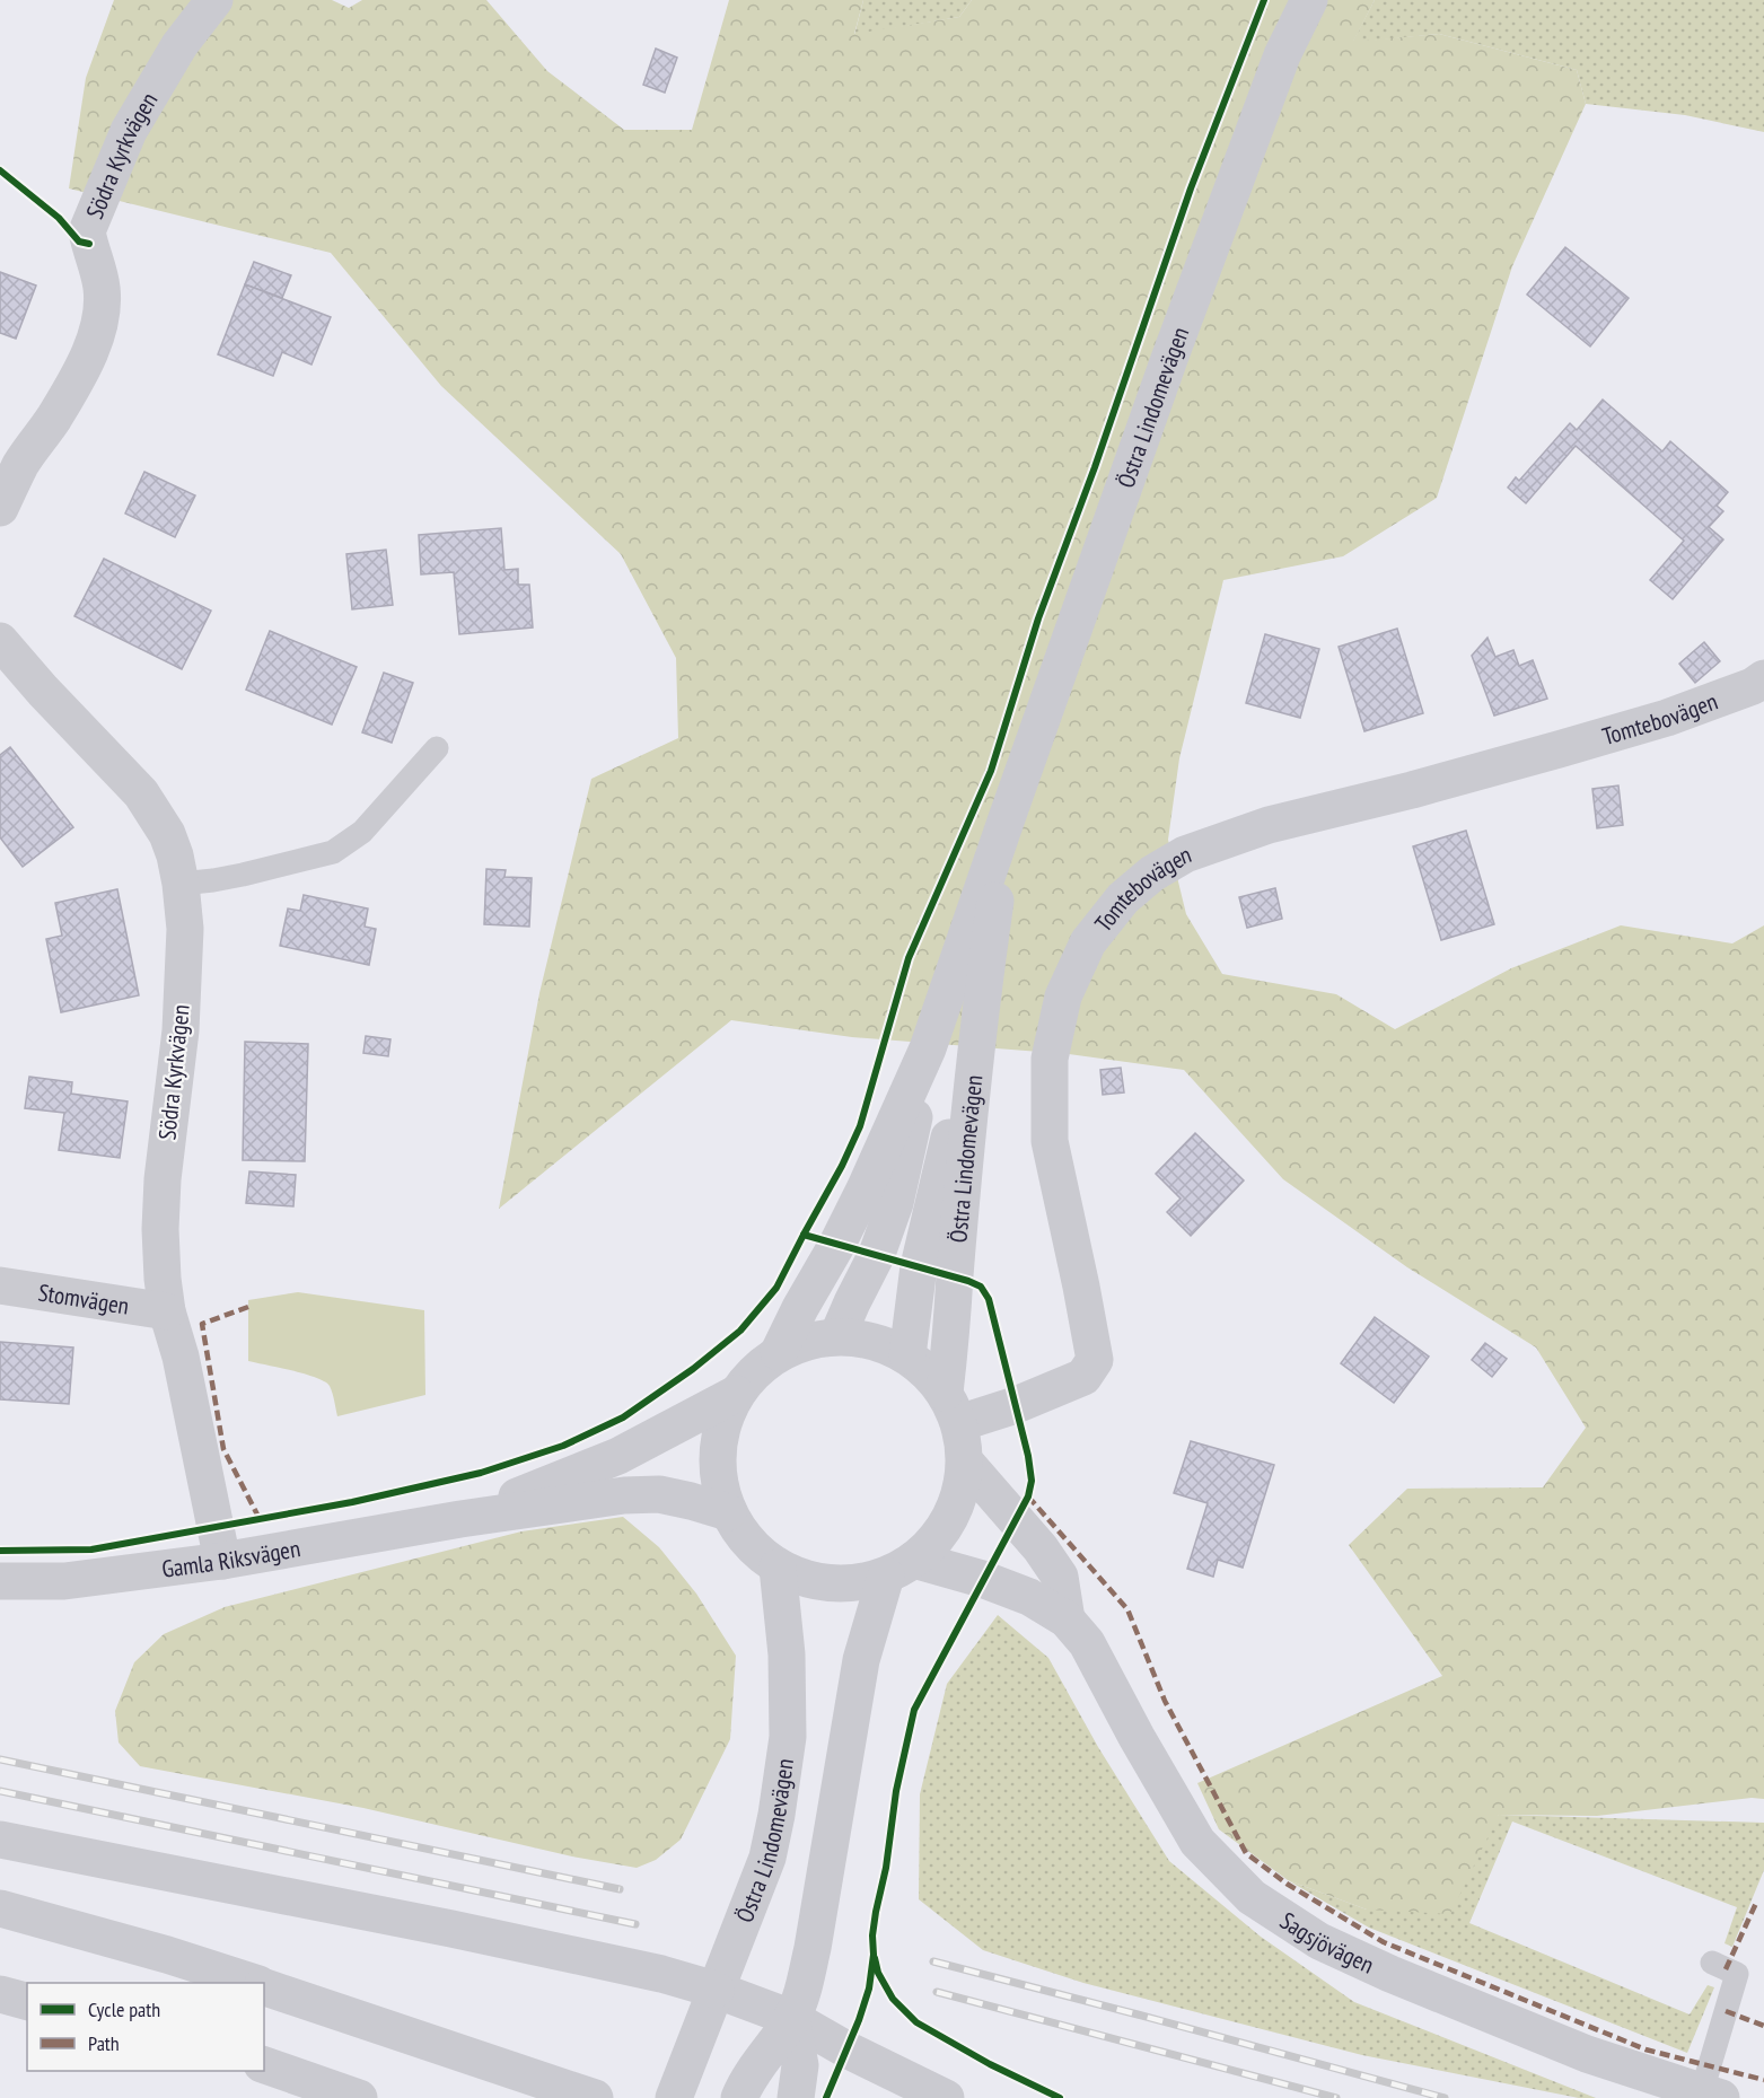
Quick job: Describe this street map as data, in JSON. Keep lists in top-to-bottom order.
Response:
{
  "streets": {
    "main road": [
      "Södra Kyrkvägen",
      "Östra Lindomevägen",
      "Tomtebovägen",
      "Stomvägen",
      "Gamla Riksvägen",
      "Sagsjövägen"
    ]
  },
  "crossings": [
    ["Södra Kyrkvägen", "Stomvägen"],
    ["Södra Kyrkvägen", "Gamla Riksvägen"],
    ["Östra Lindomevägen", "Tomtebovägen"],
    ["Östra Lindomevägen", "Gamla Riksvägen"],
    ["Tomtebovägen", "Gamla Riksvägen"],
    ["Gamla Riksvägen", "Sagsjövägen"]
  ],
  "legend": ["Cycle path", "Path"]
}
